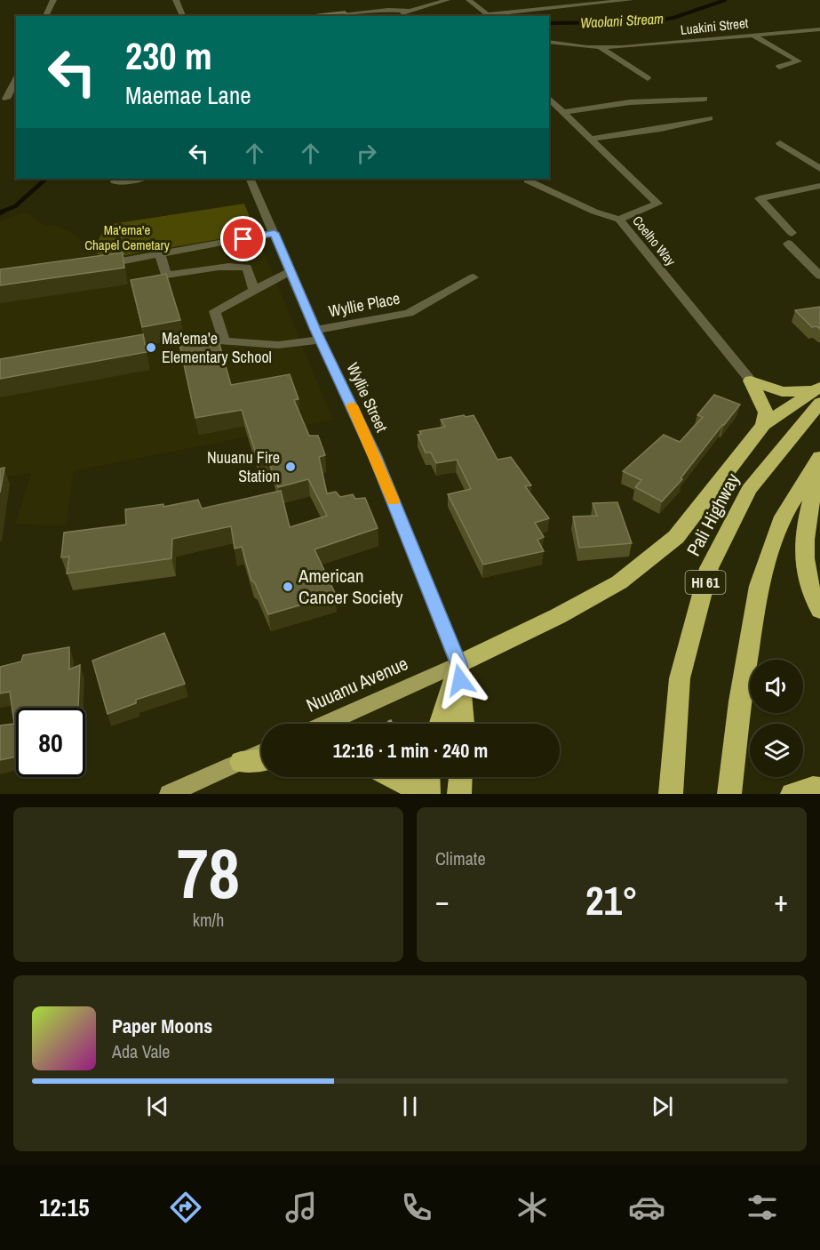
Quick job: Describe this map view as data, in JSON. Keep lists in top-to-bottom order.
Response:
{
  "streets": {
    "highway": ["Pali Highway", "HI 61"],
    "main road": ["Nuuanu Avenue"],
    "street": [
      "Luakini Street",
      "Coelho Way",
      "Wyllie Place",
      "Wyllie Street"
    ]
  },
  "crossings": [
    ["Wyllie Place", "Wyllie Street"],
    ["Wyllie Street", "Nuuanu Avenue"]
  ],
  "water": ["Waolani Stream"],
  "parks": ["Ma'ema'e Chapel Cemetary"],
  "places": ["Ma'ema'e Elementary School", "Nuuanu Fire Station", "American Cancer Society"],
  "page": {
    "turn": ["230 m", "Maemae Lane"],
    "limit": "80",
    "trip": "12:16 · 1 min · 240 m",
    "tile": [
      ["78", "km/h"],
      "Climate"
    ],
    "heat": ["−", "21°", "+"],
    "song": ["Paper Moons", "Ada Vale"],
    "tabs": "12:15"
  }
}
